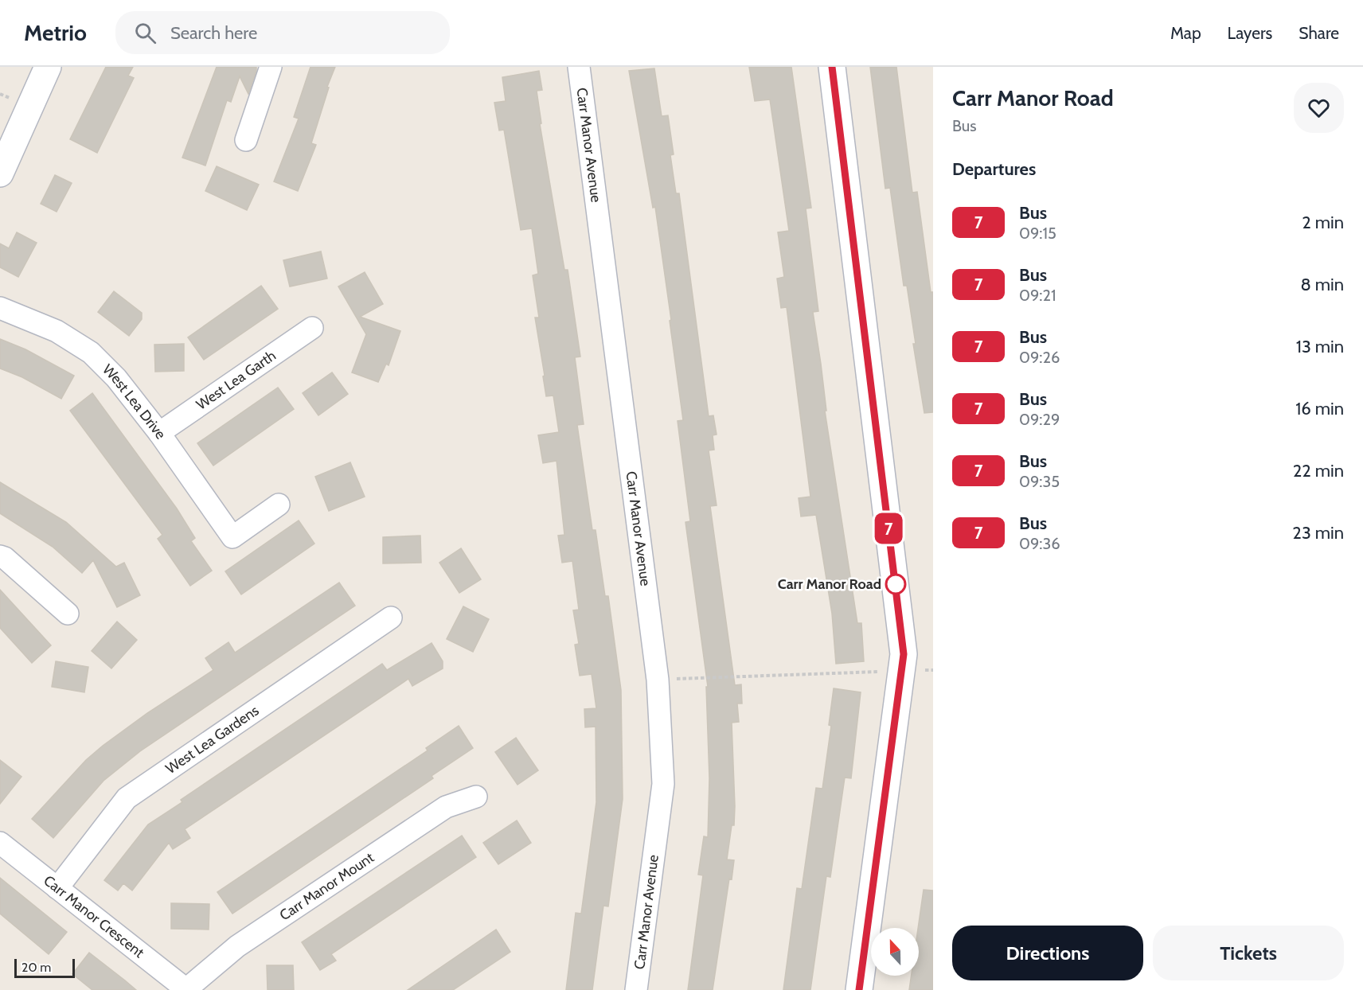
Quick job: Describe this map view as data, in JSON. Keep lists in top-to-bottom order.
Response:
{
  "streets": {
    "street": [
      "Carr Manor Avenue",
      "West Lea Garth",
      "West Lea Drive",
      "West Lea Gardens",
      "Carr Manor Mount",
      "Carr Manor Crescent"
    ]
  },
  "crossings": [
    ["West Lea Garth", "West Lea Drive"],
    ["West Lea Gardens", "Carr Manor Crescent"],
    ["Carr Manor Mount", "Carr Manor Crescent"]
  ],
  "places": ["Carr Manor Road"],
  "lines": ["bus line 7"],
  "scale_bar": "20 m",
  "north": "top",
  "page": {
    "header": "Metrio",
    "search": "Search here",
    "nav": ["Map", "Layers", "Share"],
    "on_map": "7",
    "heading": [
      ["Carr Manor Road", "Bus"],
      "Departures"
    ],
    "list": [
      {
        "mark": "7",
        "name": "Bus",
        "note": "09:15",
        "value": "2 min"
      },
      {
        "mark": "7",
        "name": "Bus",
        "note": "09:21",
        "value": "8 min"
      },
      {
        "mark": "7",
        "name": "Bus",
        "note": "09:26",
        "value": "13 min"
      },
      {
        "mark": "7",
        "name": "Bus",
        "note": "09:29",
        "value": "16 min"
      },
      {
        "mark": "7",
        "name": "Bus",
        "note": "09:35",
        "value": "22 min"
      },
      {
        "mark": "7",
        "name": "Bus",
        "note": "09:36",
        "value": "23 min"
      }
    ],
    "buttons": ["Directions", "Tickets"],
    "scale": "20 m"
  }
}
